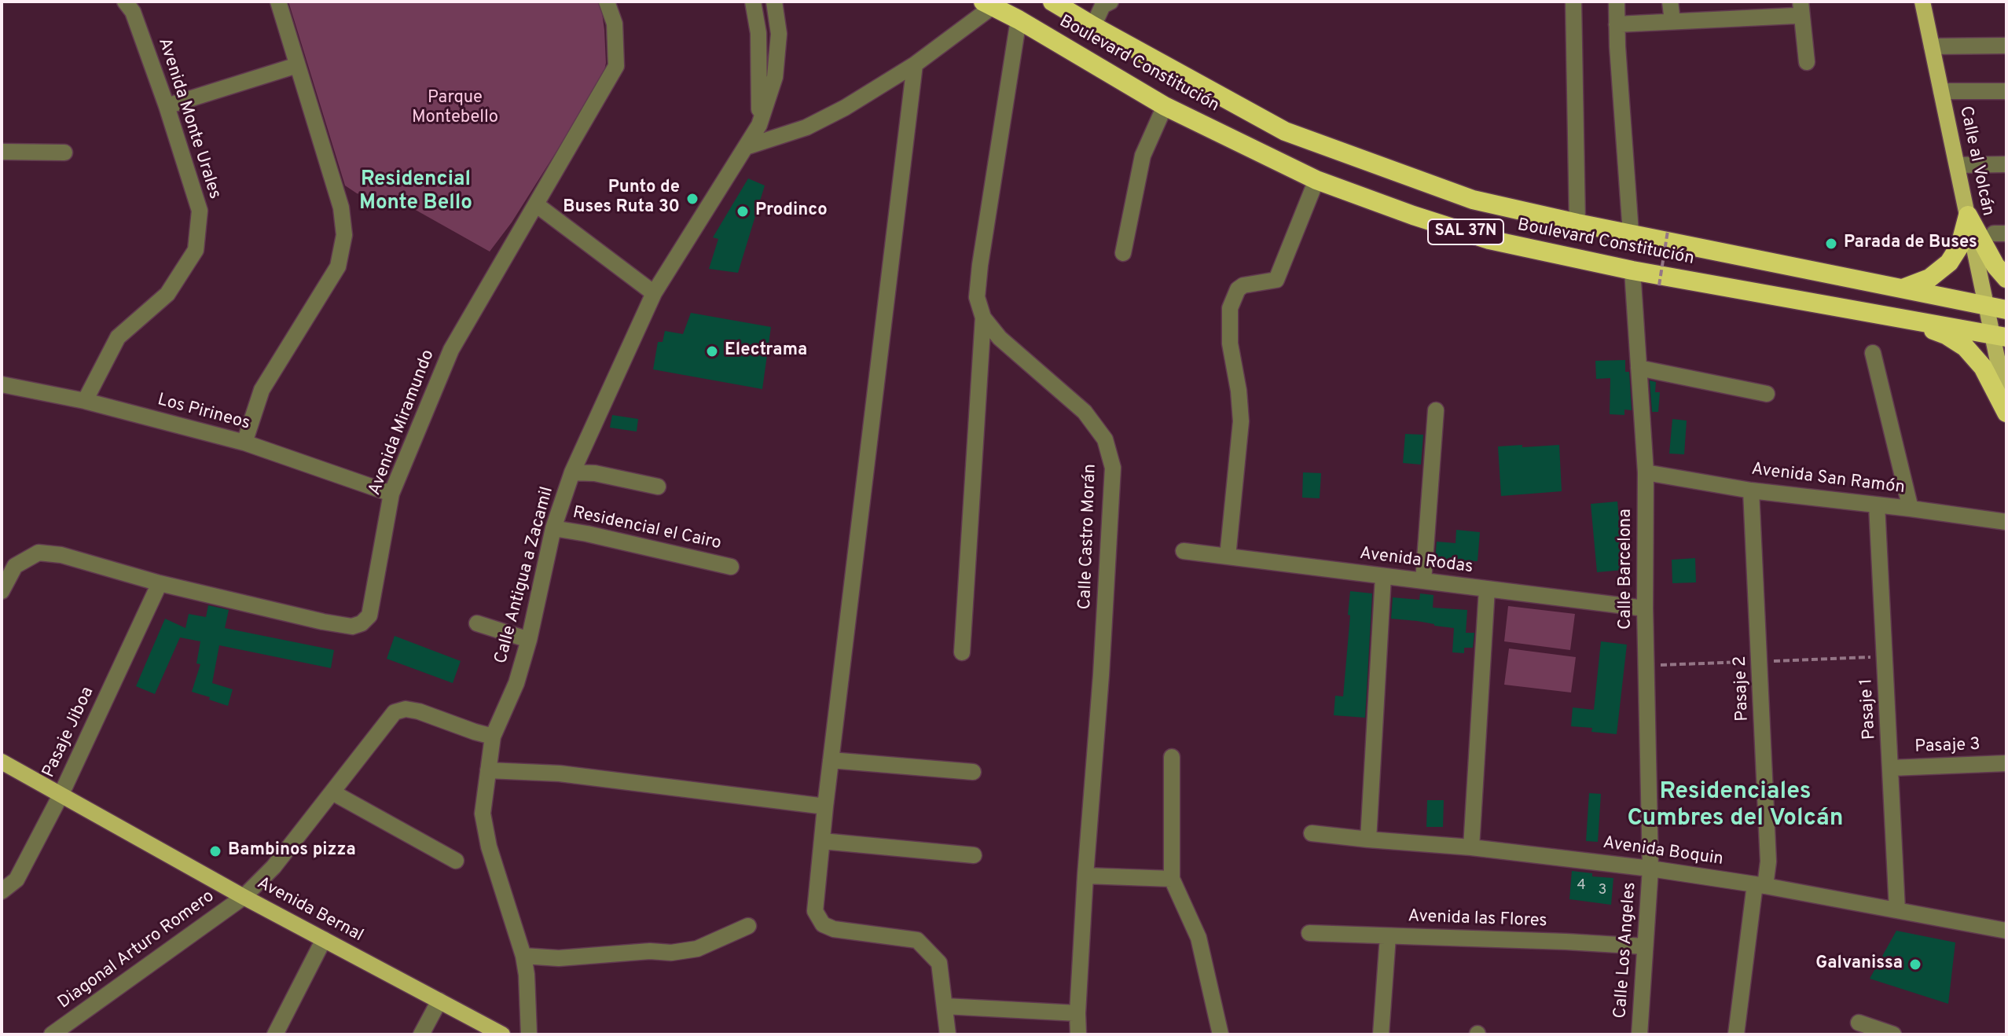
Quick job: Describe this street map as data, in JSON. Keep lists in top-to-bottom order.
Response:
{
  "streets": {
    "highway": ["Boulevard Constitución", "SAL 37N"],
    "main road": ["Calle al Volcán", "Avenida Bernal"],
    "street": [
      "Avenida Monte Urales",
      "Los Pirineos",
      "Avenida Miramundo",
      "Avenida San Ramón",
      "Residencial el Cairo",
      "Calle Castro Morán",
      "Avenida Rodas",
      "Calle Barcelona",
      "Calle Antigua a Zacamil",
      "Pasaje 2",
      "Pasaje 1",
      "Pasaje Jiboa",
      "Pasaje 3",
      "Avenida Boquin",
      "Avenida las Flores",
      "Diagonal Arturo Romero",
      "Calle Los Angeles"
    ]
  },
  "crossings": [
    ["Boulevard Constitución", "Calle al Volcán"],
    ["Boulevard Constitución", "Calle Barcelona"],
    ["Avenida Monte Urales", "Los Pirineos"],
    ["Los Pirineos", "Avenida Miramundo"],
    ["Avenida Miramundo", "Pasaje Jiboa"],
    ["Avenida San Ramón", "Calle Barcelona"],
    ["Avenida San Ramón", "Pasaje 2"],
    ["Avenida San Ramón", "Pasaje 1"],
    ["Residencial el Cairo", "Calle Antigua a Zacamil"],
    ["Avenida Rodas", "Calle Barcelona"],
    ["Calle Barcelona", "Avenida Boquin"],
    ["Calle Barcelona", "Calle Los Angeles"],
    ["Calle Antigua a Zacamil", "Diagonal Arturo Romero"],
    ["Pasaje 2", "Avenida Boquin"],
    ["Pasaje 1", "Pasaje 3"],
    ["Pasaje 1", "Avenida Boquin"],
    ["Pasaje Jiboa", "Avenida Bernal"],
    ["Avenida Boquin", "Calle Los Angeles"],
    ["Avenida Bernal", "Diagonal Arturo Romero"],
    ["Avenida las Flores", "Calle Los Angeles"]
  ],
  "districts": ["Residencial Monte Bello", "Residenciales Cumbres del Volcán"],
  "parks": ["Parque Montebello"],
  "places": [
    "Punto de Buses Ruta 30",
    "Prodinco",
    "Parada de Buses",
    "Electrama",
    "Bambinos pizza",
    "Galvanissa"
  ],
  "house_numbers": ["4", "3"]
}
